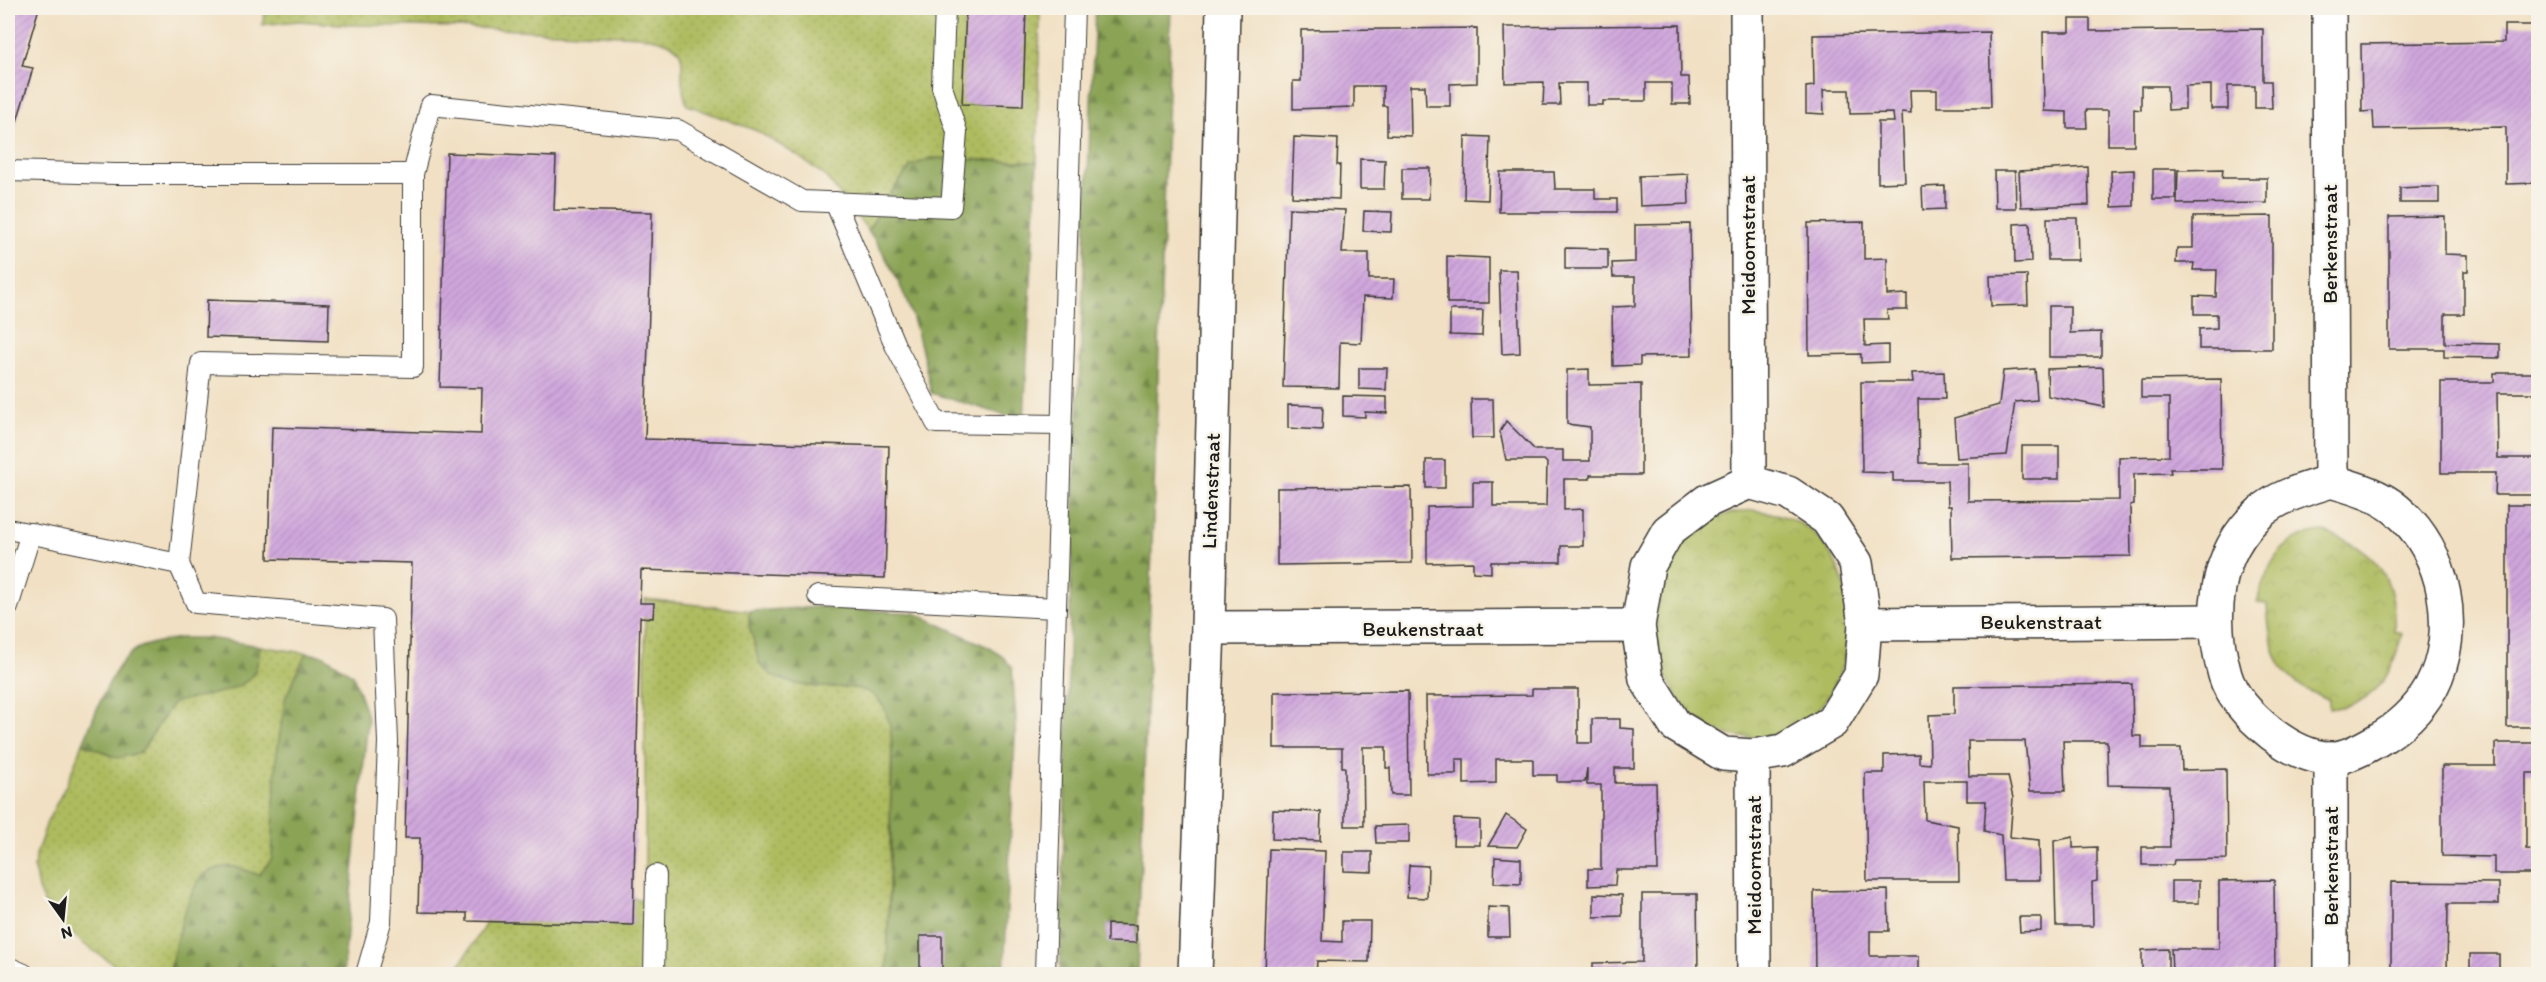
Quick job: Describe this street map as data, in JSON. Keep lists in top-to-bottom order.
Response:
{
  "streets": {
    "street": [
      "Berkenstraat",
      "Meidoornstraat",
      "Lindenstraat",
      "Beukenstraat"
    ]
  },
  "crossings": [
    ["Lindenstraat", "Beukenstraat"]
  ],
  "north": "bottom"
}
